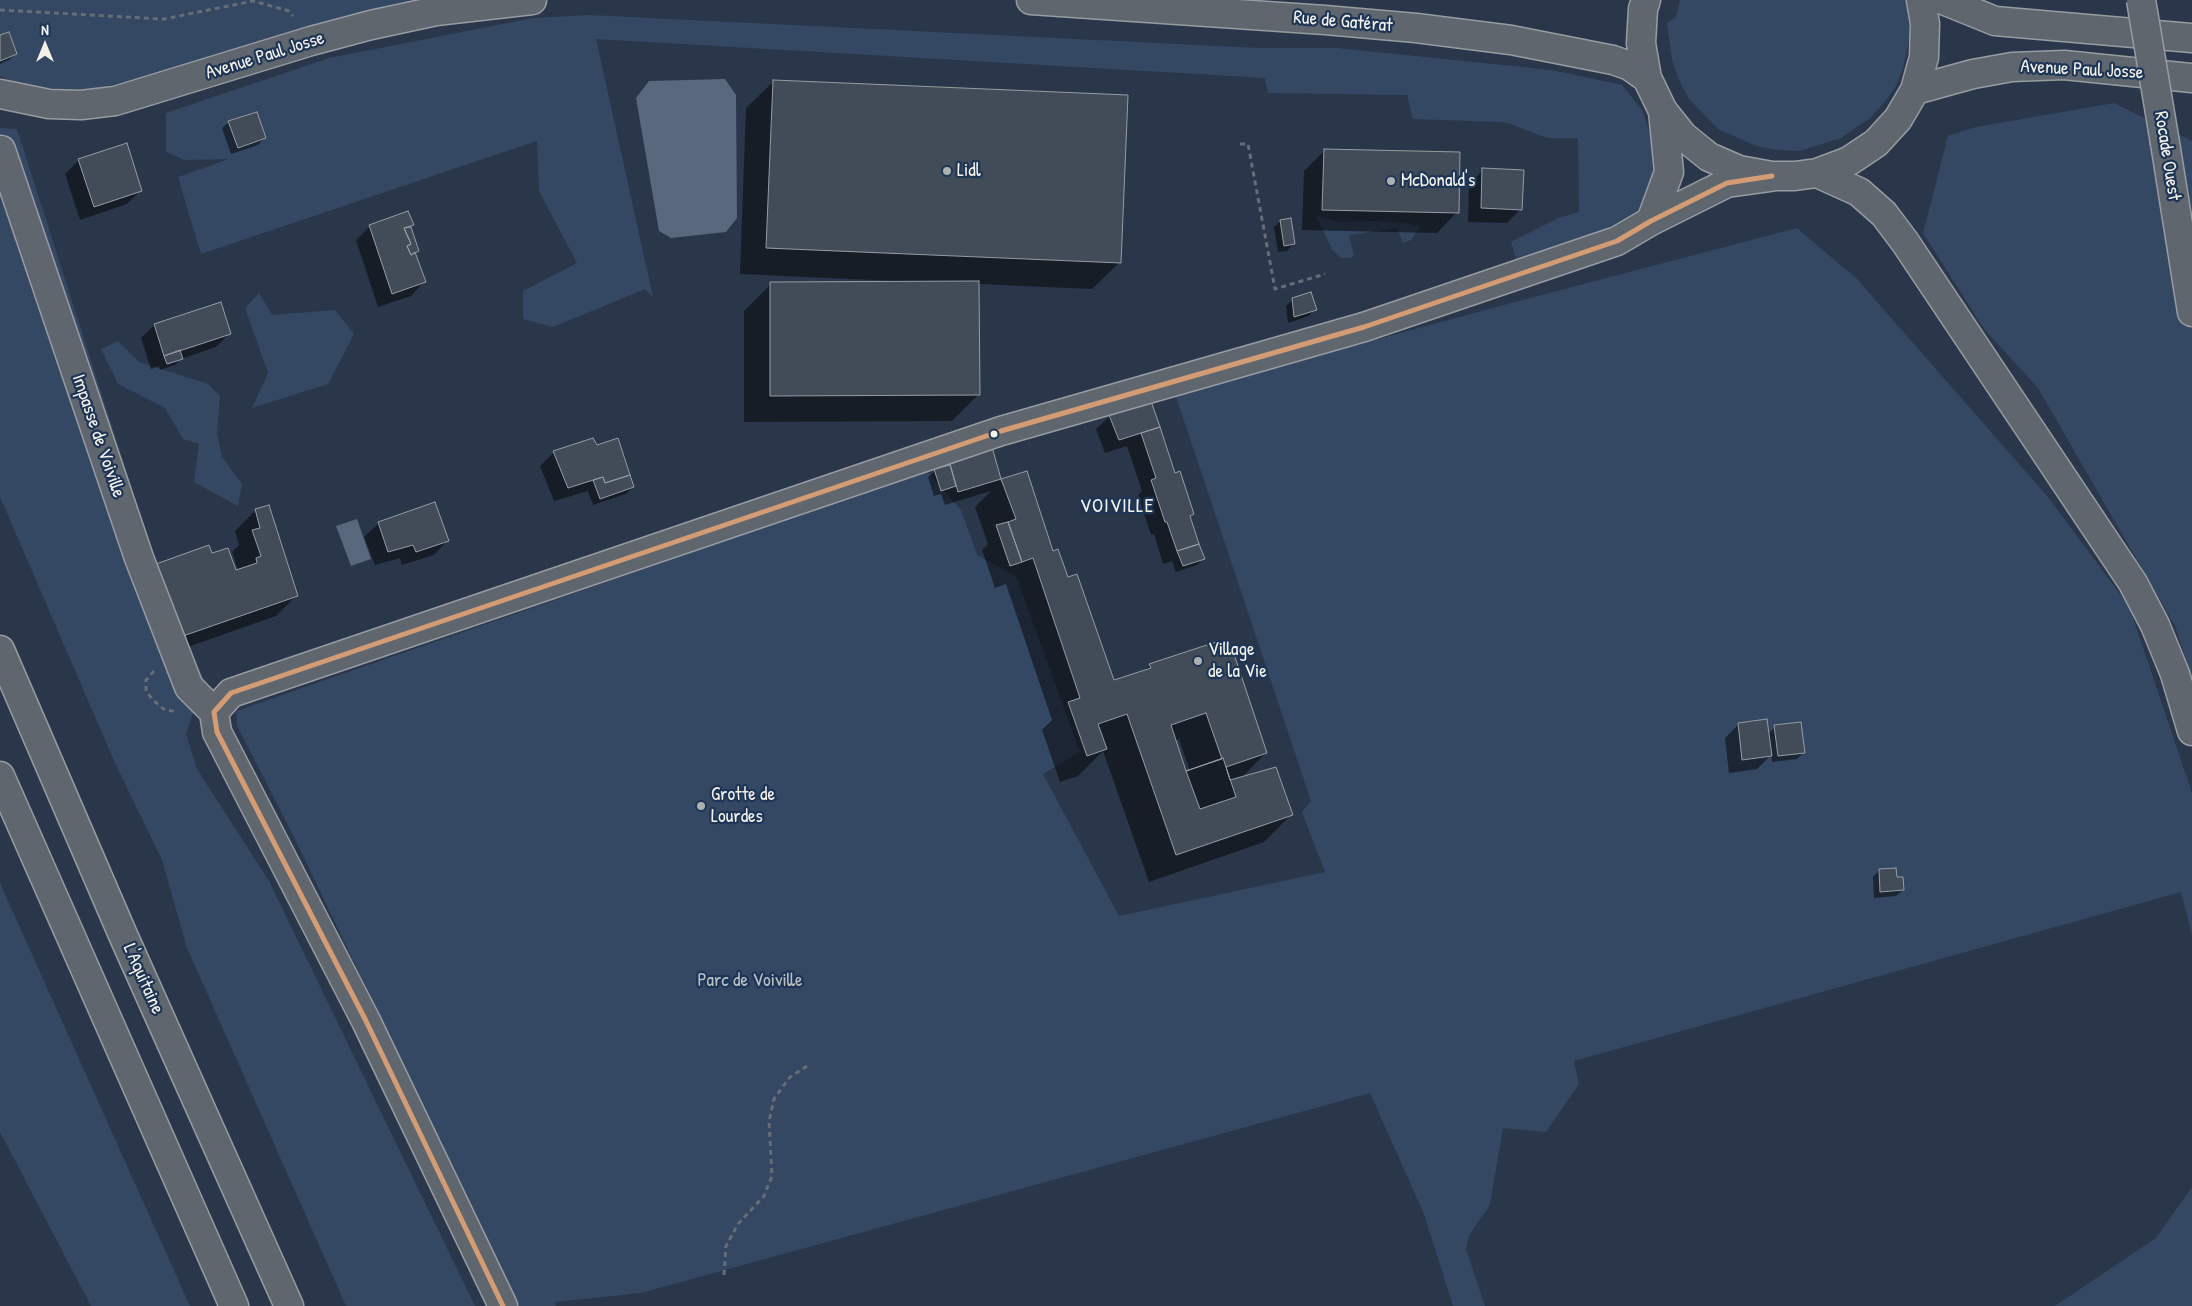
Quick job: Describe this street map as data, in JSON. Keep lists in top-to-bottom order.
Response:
{
  "streets": {
    "main road": [
      "Rue de Gatérat",
      "Avenue Paul Josse",
      "Rocade Ouest",
      "Impasse de Voiville",
      "L'Aquitaine"
    ]
  },
  "districts": ["VOIVILLE"],
  "parks": ["Parc de Voiville"],
  "places": [
    "Lidl",
    "McDonald's",
    "Village de la Vie",
    "Grotte de Lourdes"
  ],
  "north": "top"
}
